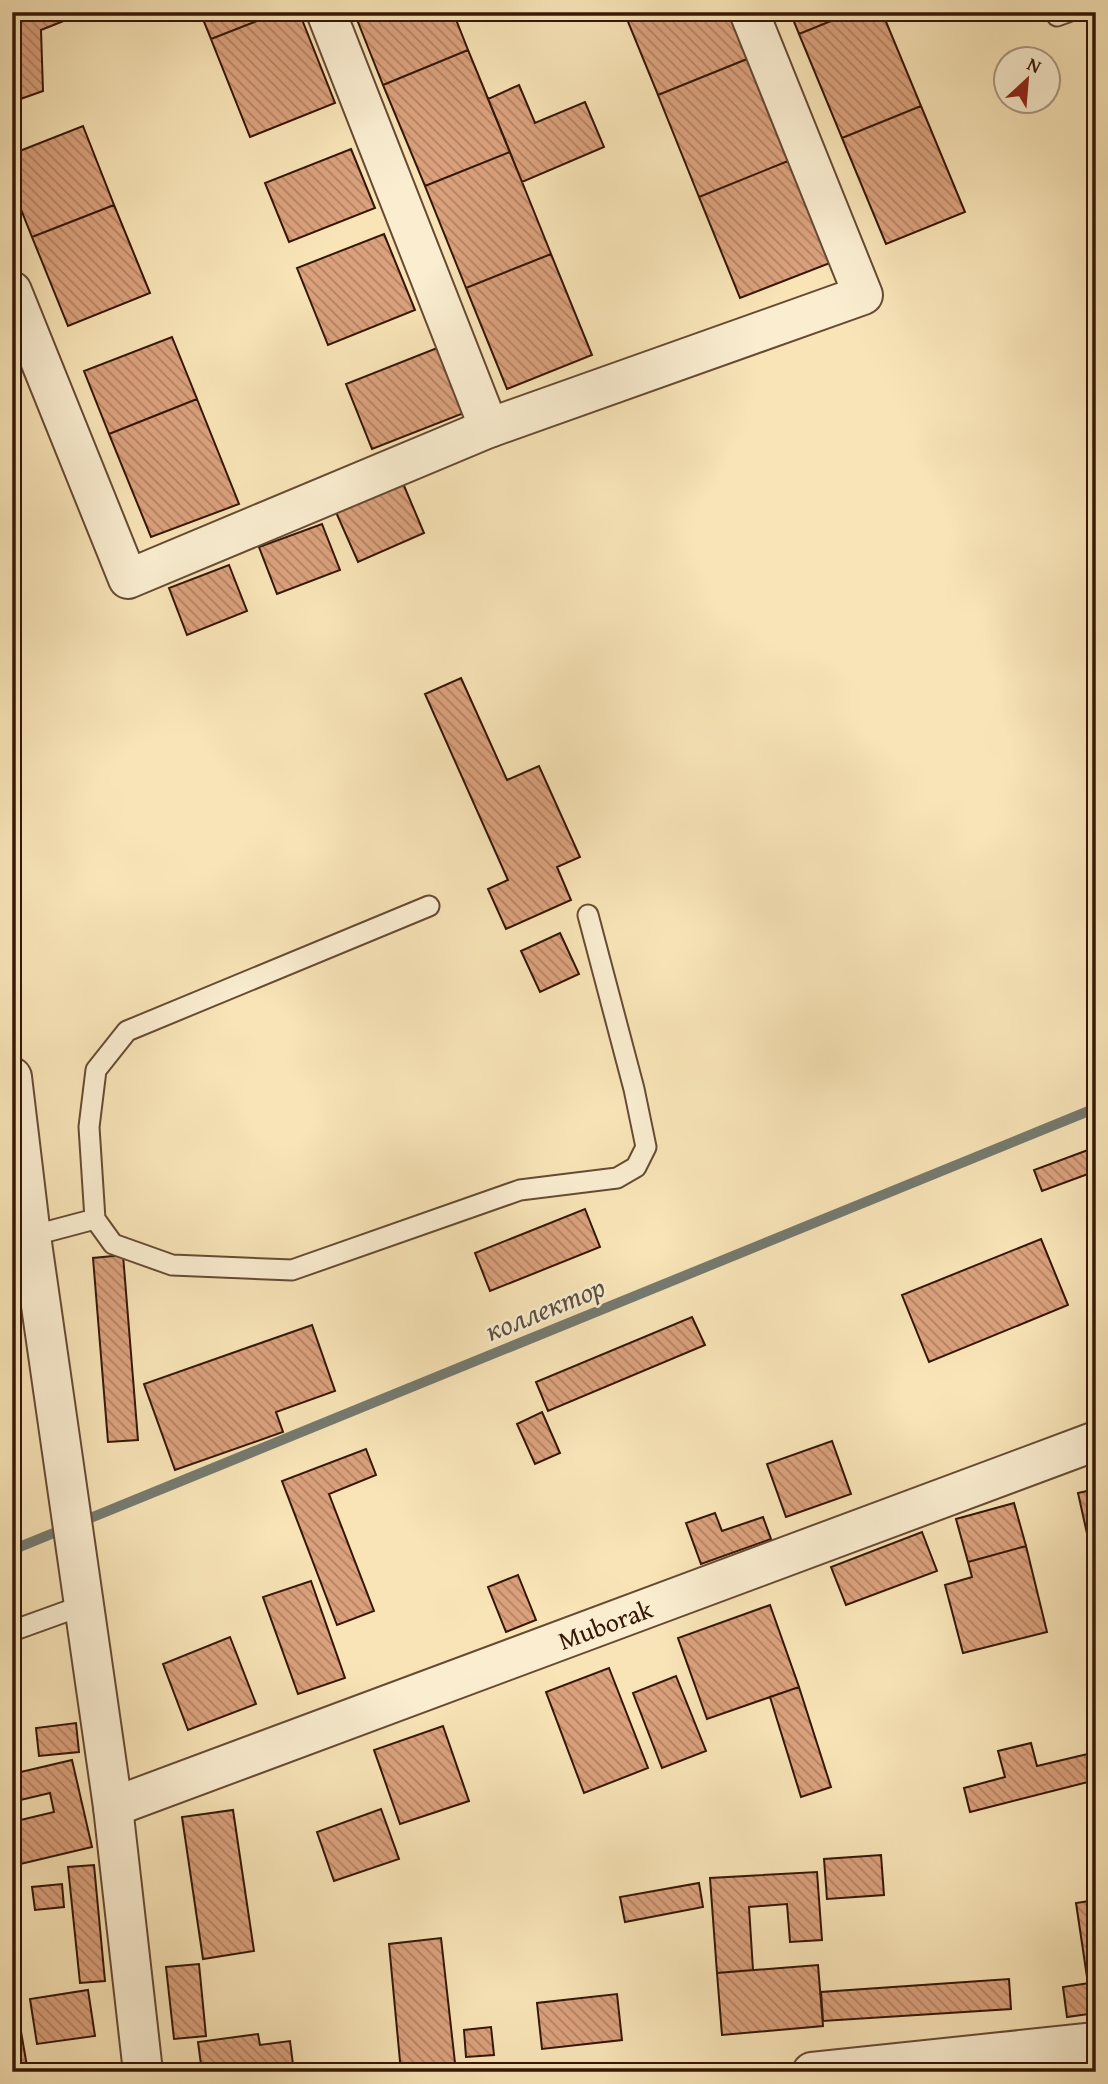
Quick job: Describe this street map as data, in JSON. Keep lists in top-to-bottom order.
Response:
{
  "streets": {
    "street": ["Muborak"]
  },
  "water": ["коллектор"],
  "north": "top right"
}
